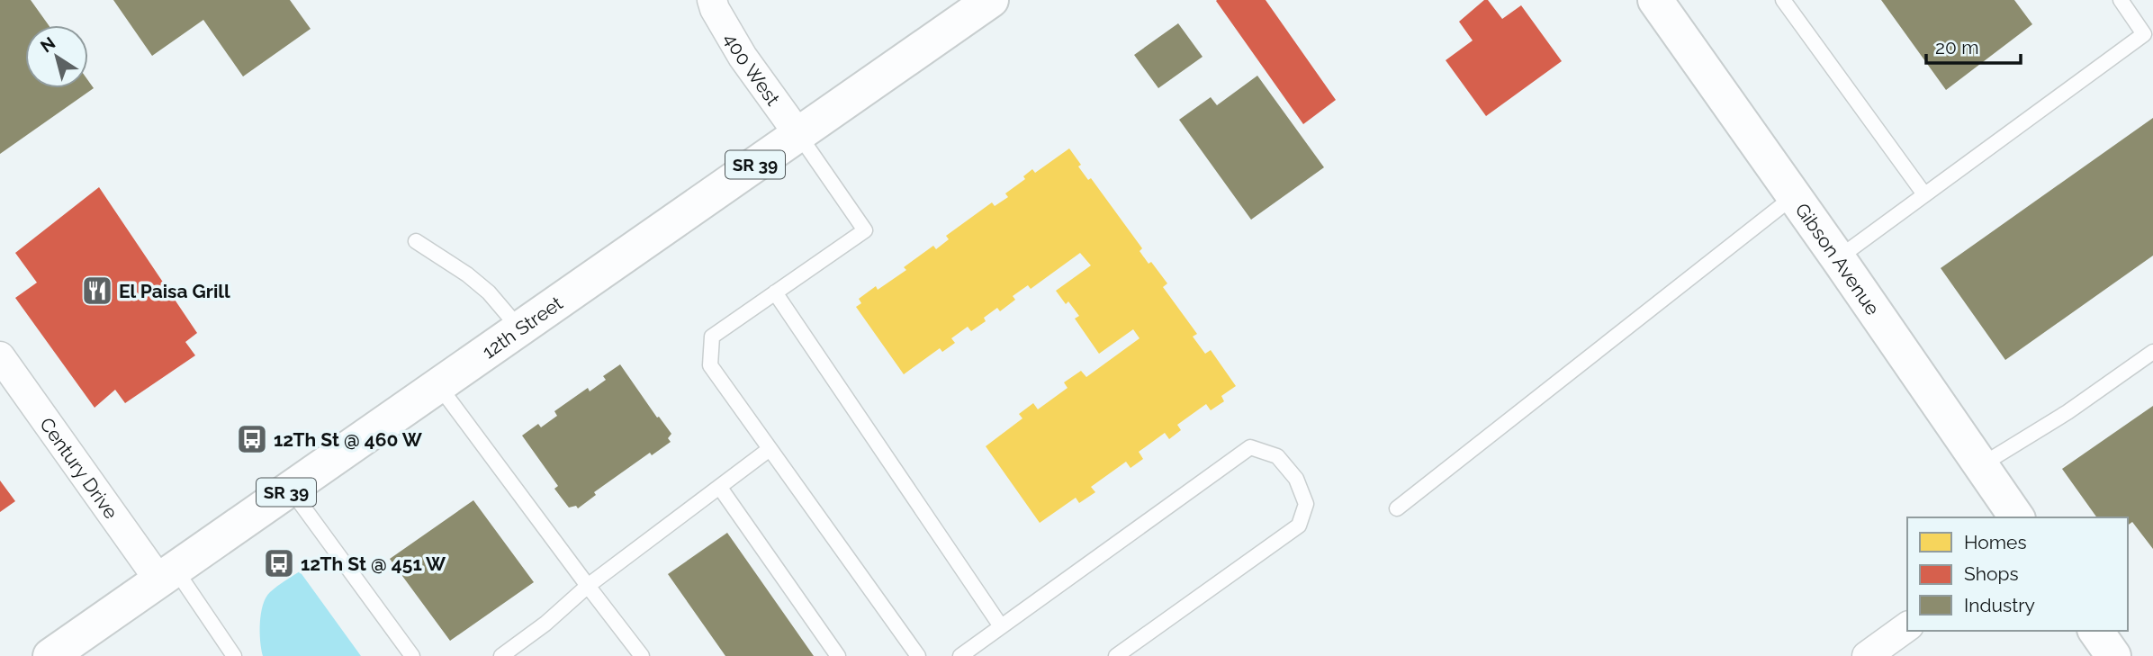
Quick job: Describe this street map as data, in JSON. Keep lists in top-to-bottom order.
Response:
{
  "streets": {
    "main road": ["SR 39", "Gibson Avenue", "12th Street"],
    "street": ["400 West", "Century Drive"]
  },
  "crossings": [
    ["400 West", "12th Street"],
    ["12th Street", "Century Drive"]
  ],
  "places": {
    "restaurant": ["El Paisa Grill"],
    "bus stop": ["12Th St @ 460 W", "12Th St @ 451 W"]
  },
  "legend": ["Homes", "Shops", "Industry"],
  "scale_bar": "20 m",
  "north": "top left"
}
